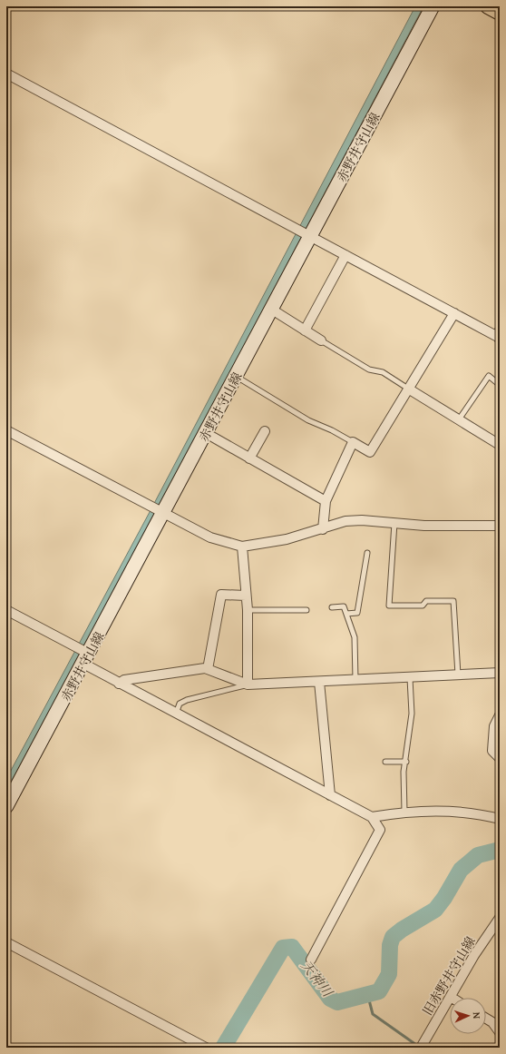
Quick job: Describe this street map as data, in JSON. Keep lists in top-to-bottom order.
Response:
{
  "streets": {
    "main road": ["赤野井守山線"],
    "street": ["旧赤野井守山線"]
  },
  "water": ["天神川"],
  "north": "right"
}
